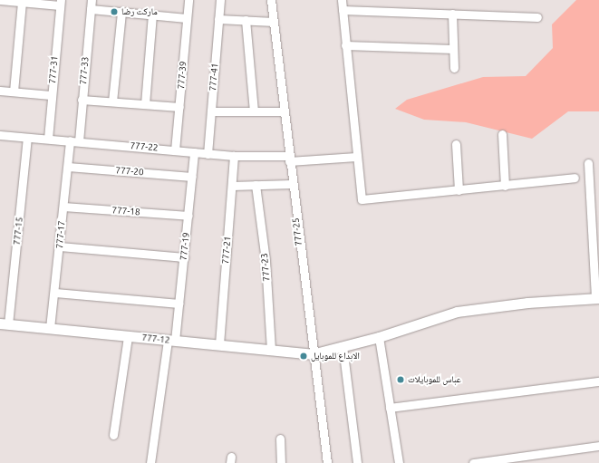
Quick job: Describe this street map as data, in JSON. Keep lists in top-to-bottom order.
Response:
{
  "streets": {
    "street": [
      "777-31",
      "777-33",
      "777-39",
      "777-41",
      "777-22",
      "777-20",
      "777-18",
      "777-15",
      "777-25",
      "777-17",
      "777-19",
      "777-21",
      "777-23",
      "777-12"
    ]
  },
  "crossings": [
    ["777-31", "777-22"],
    ["777-33", "777-22"],
    ["777-39", "777-22"],
    ["777-41", "777-22"],
    ["777-22", "777-15"],
    ["777-22", "777-25"],
    ["777-22", "777-17"],
    ["777-22", "777-19"],
    ["777-22", "777-21"],
    ["777-20", "777-17"],
    ["777-20", "777-19"],
    ["777-18", "777-17"],
    ["777-18", "777-19"],
    ["777-15", "777-12"],
    ["777-25", "777-12"],
    ["777-17", "777-12"],
    ["777-19", "777-12"],
    ["777-21", "777-12"],
    ["777-23", "777-12"]
  ],
  "places": ["ماركت رضا", "الابداع للموبايل", "عباس للموبايلات"]
}
